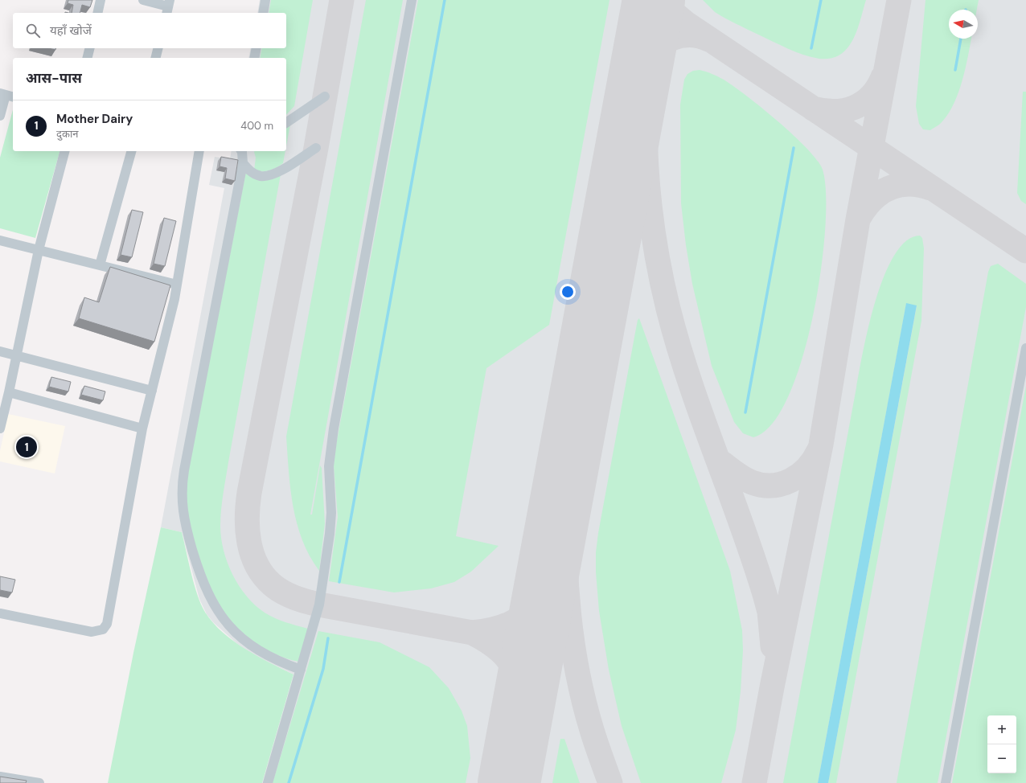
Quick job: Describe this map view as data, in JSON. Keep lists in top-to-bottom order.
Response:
{
  "north": "left",
  "page": {
    "search": "यहाँ खोजें",
    "heading": "आस-पास",
    "list": [
      {
        "mark": "1",
        "name": "Mother Dairy",
        "note": "दुकान",
        "value": "400 m"
      }
    ],
    "pins": "1",
    "map_buttons": ["+", "−"]
  }
}
